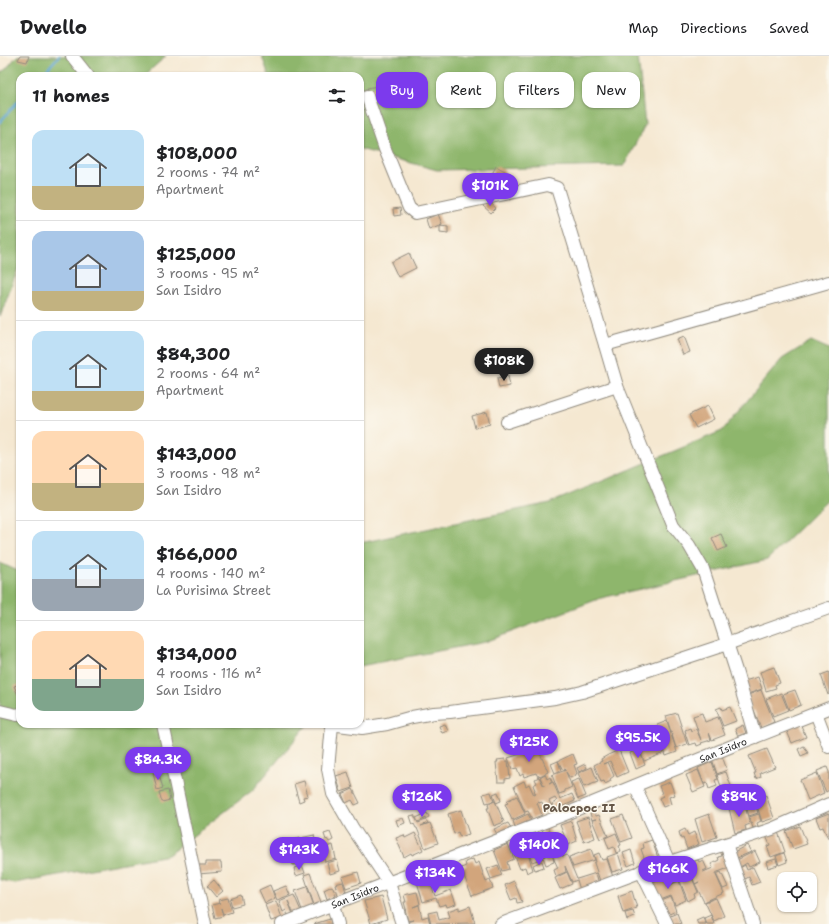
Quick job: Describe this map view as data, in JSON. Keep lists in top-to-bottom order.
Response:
{
  "streets": {
    "street": ["San Isidro"]
  },
  "districts": ["Palocpoc II"],
  "page": {
    "header": "Dwello",
    "nav": ["Map", "Directions", "Saved"],
    "chip": [
      "Buy",
      "Rent",
      "Filters",
      "New"
    ],
    "heading": "11 homes",
    "list": [
      {
        "name": "$108,000",
        "note": "2 rooms · 74 m² · Apartment"
      },
      {
        "name": "$125,000",
        "note": "3 rooms · 95 m² · San Isidro"
      },
      {
        "name": "$84,300",
        "note": "2 rooms · 64 m² · Apartment"
      },
      {
        "name": "$143,000",
        "note": "3 rooms · 98 m² · San Isidro"
      },
      {
        "name": "$166,000",
        "note": "4 rooms · 140 m² · La Purisima Street"
      },
      {
        "name": "$134,000",
        "note": "4 rooms · 116 m² · San Isidro"
      }
    ],
    "price": [
      "$101K",
      "$108K",
      "$95.5K",
      "$125K",
      "$84.3K",
      "$126K",
      "$89K",
      "$140K",
      "$143K",
      "$166K",
      "$134K"
    ]
  }
}
